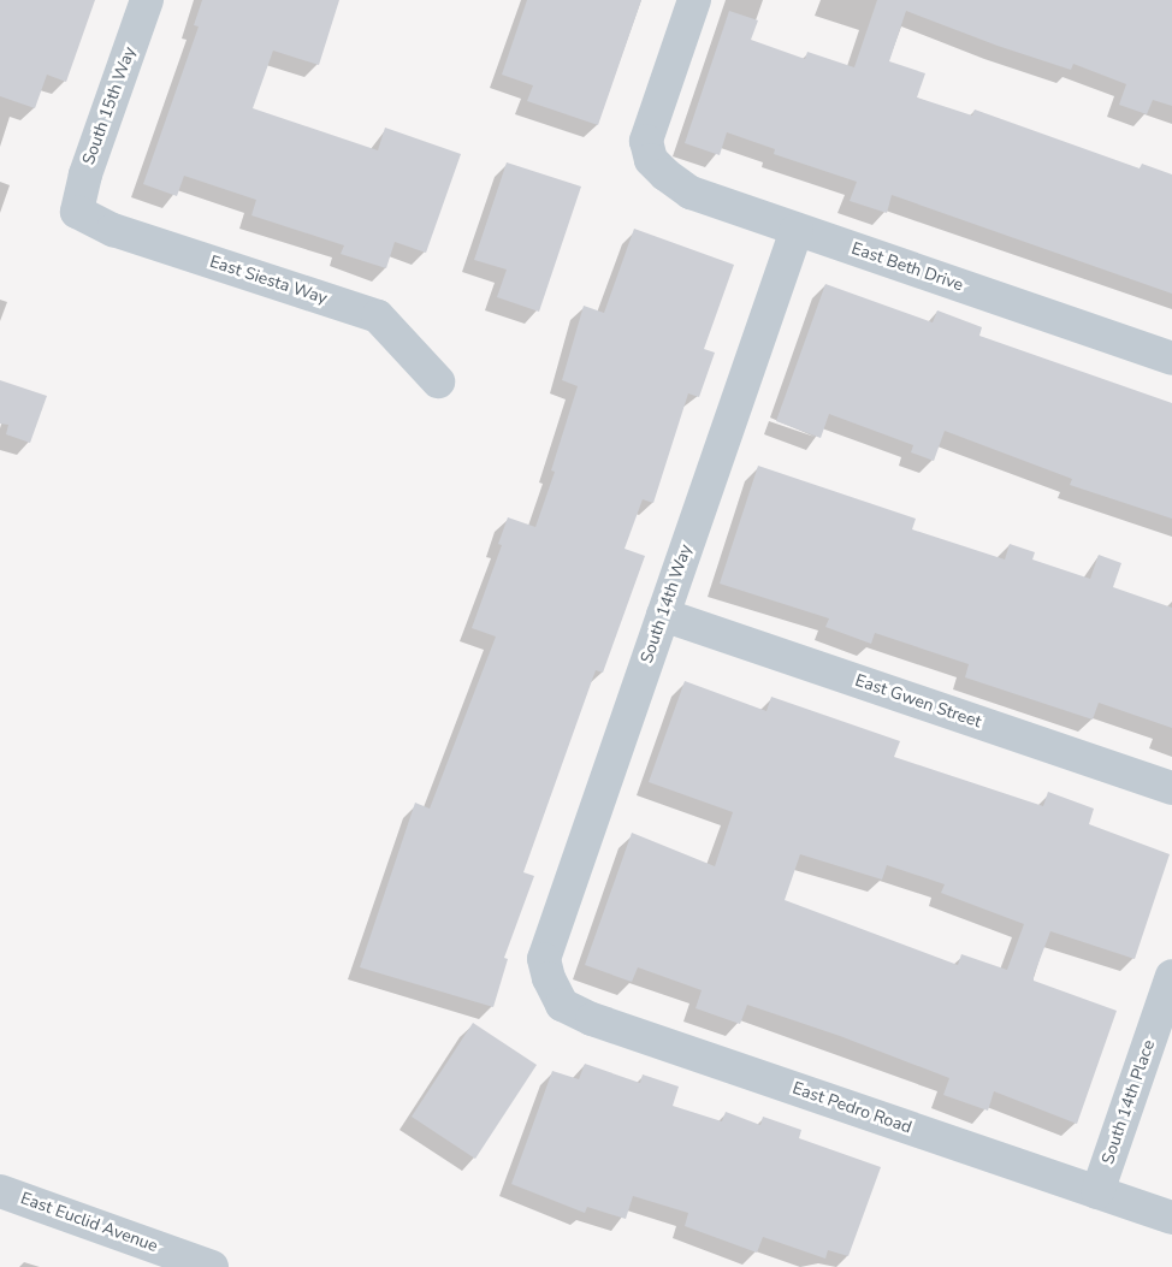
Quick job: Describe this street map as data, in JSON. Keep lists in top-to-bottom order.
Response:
{
  "streets": {
    "street": [
      "South 15th Way",
      "East Beth Drive",
      "East Siesta Way",
      "South 14th Way",
      "East Gwen Street",
      "South 14th Place",
      "East Pedro Road",
      "East Euclid Avenue"
    ]
  },
  "crossings": [
    ["South 15th Way", "East Siesta Way"],
    ["East Beth Drive", "South 14th Way"],
    ["South 14th Way", "East Gwen Street"],
    ["South 14th Way", "East Pedro Road"],
    ["South 14th Place", "East Pedro Road"]
  ]
}
